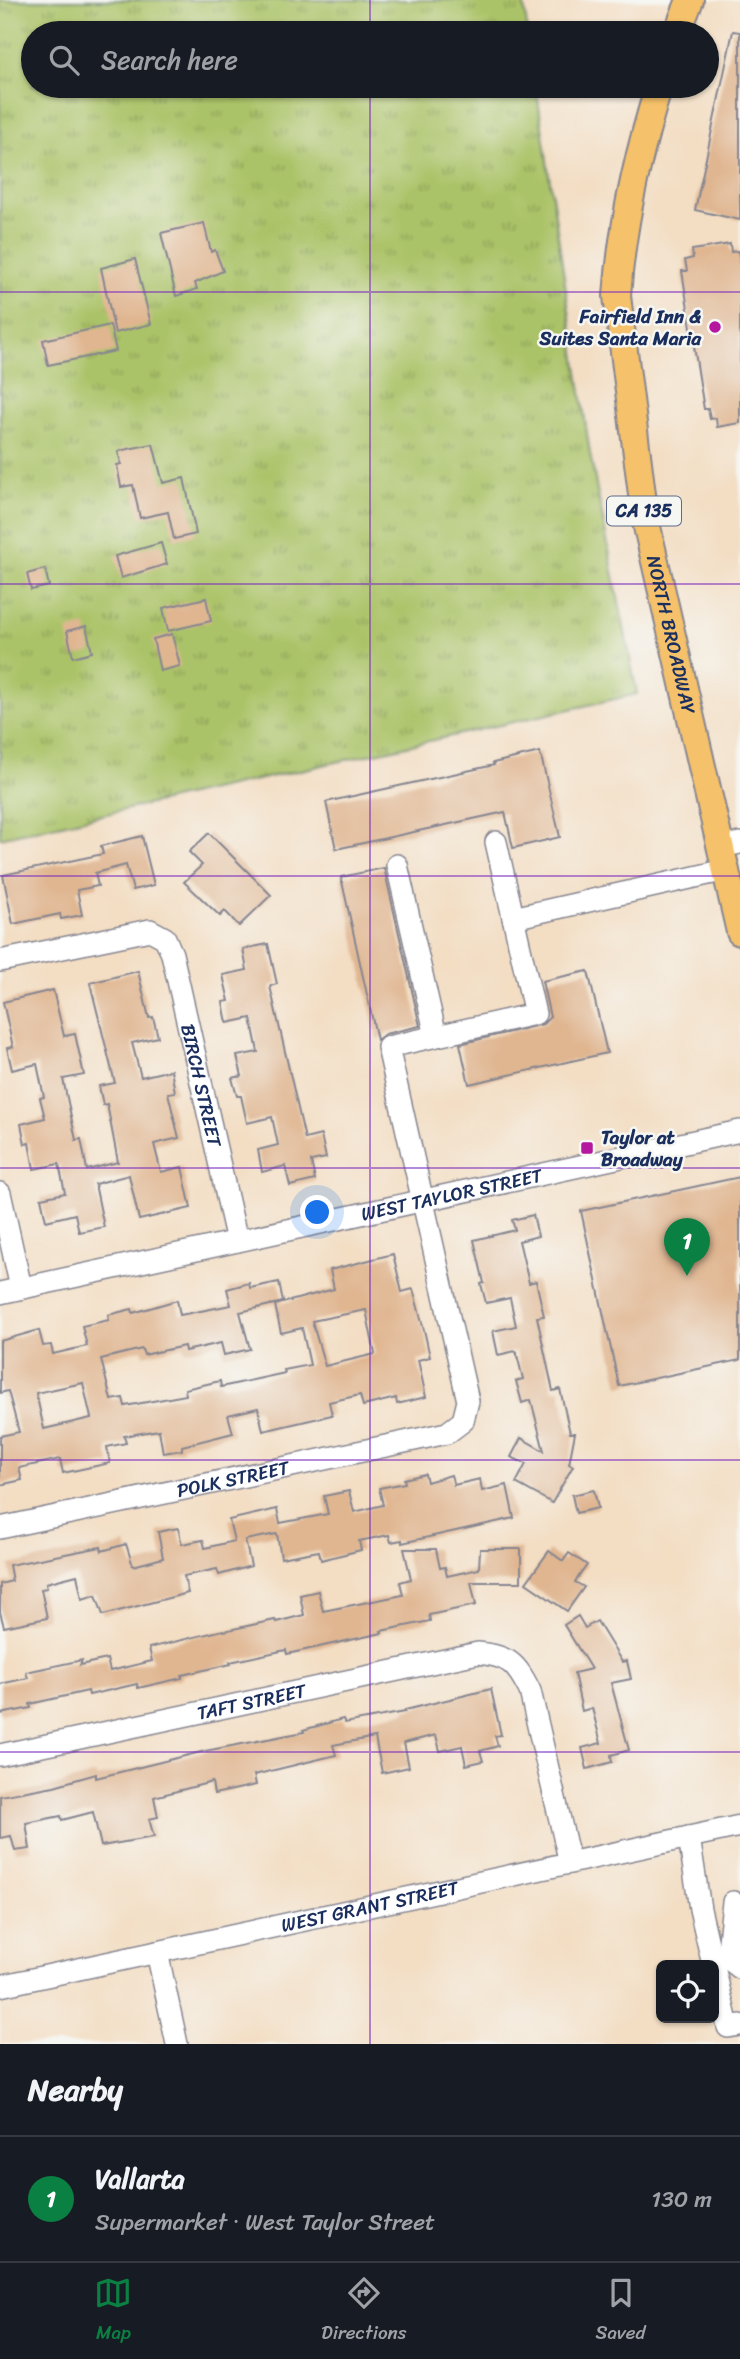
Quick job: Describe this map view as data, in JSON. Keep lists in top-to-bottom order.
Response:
{
  "streets": {
    "main road": ["CA 135", "NORTH BROADWAY"],
    "street": [
      "BIRCH STREET",
      "WEST TAYLOR STREET",
      "POLK STREET",
      "TAFT STREET",
      "WEST GRANT STREET"
    ]
  },
  "crossings": [
    ["BIRCH STREET", "WEST TAYLOR STREET"],
    ["WEST TAYLOR STREET", "POLK STREET"],
    ["TAFT STREET", "WEST GRANT STREET"]
  ],
  "places": {
    "other": ["Fairfield Inn & Suites Santa Maria"],
    "transit": ["Taylor at Broadway"]
  },
  "page": {
    "search": "Search here",
    "pins": "1",
    "heading": "Nearby",
    "list": [
      {
        "mark": "1",
        "name": "Vallarta",
        "note": "Supermarket · West Taylor Street",
        "value": "130 m"
      }
    ],
    "nav": ["Map", "Directions", "Saved"]
  }
}
